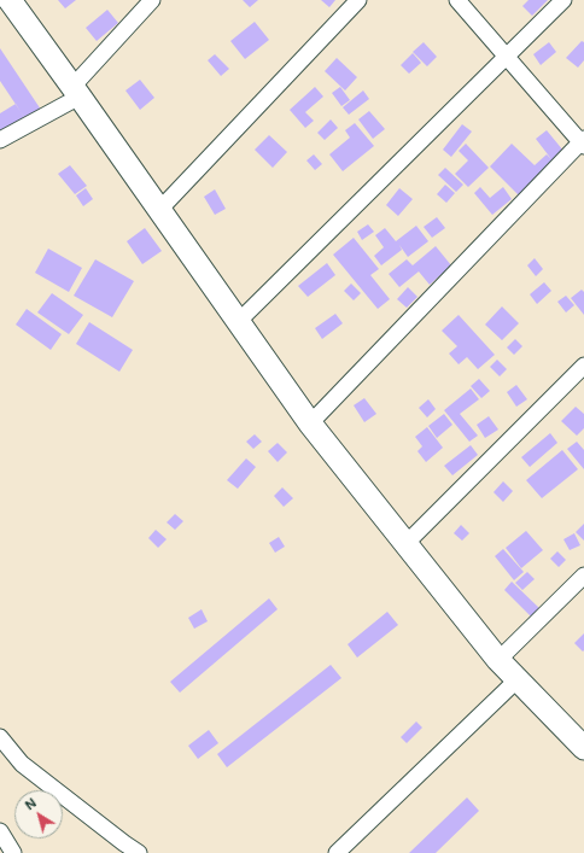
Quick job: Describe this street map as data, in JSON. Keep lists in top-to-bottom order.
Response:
{
  "north": "top left"
}
